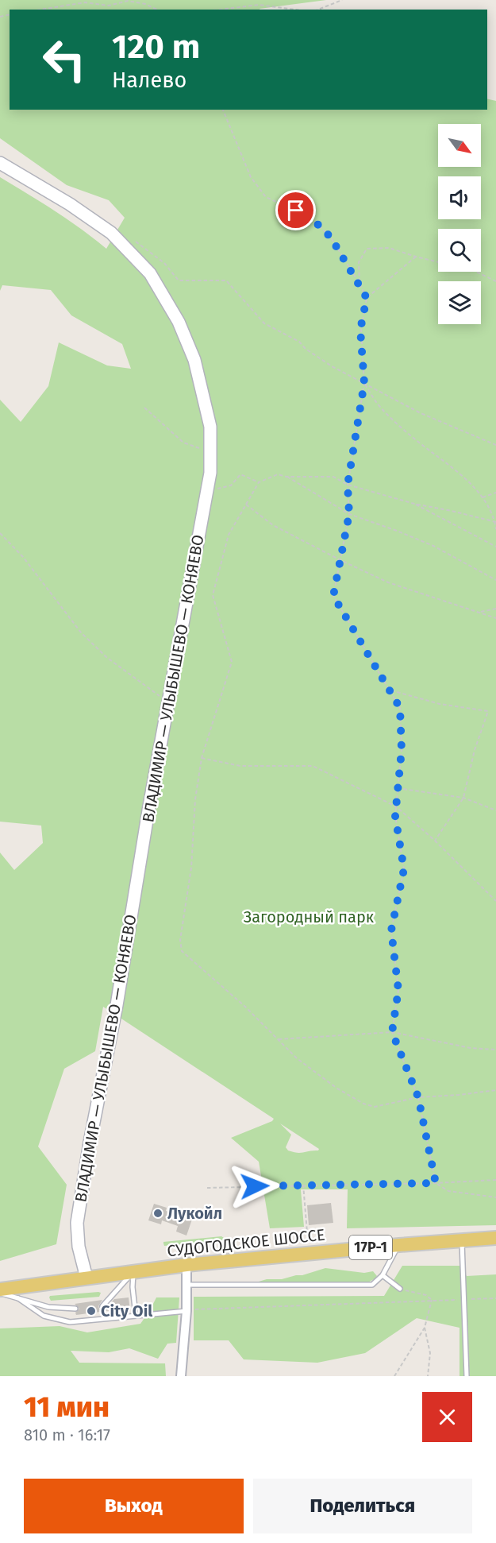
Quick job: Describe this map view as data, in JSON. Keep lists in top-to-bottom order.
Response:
{
  "streets": {
    "main road": ["ВЛАДИМИР — УЛЫБЫШЕВО — КОНЯЕВО", "СУДОГОДСКОЕ ШОССЕ", "17Р-1"]
  },
  "crossings": [
    ["ВЛАДИМИР — УЛЫБЫШЕВО — КОНЯЕВО", "СУДОГОДСКОЕ ШОССЕ"]
  ],
  "parks": ["Загородный парк"],
  "places": ["Лукойл", "City Oil"],
  "north": "bottom right",
  "page": {
    "turn": ["120 m", "Налево"],
    "heading": ["11 мин", "810 m · 16:17"],
    "buttons": ["Выход", "Поделиться"]
  }
}
